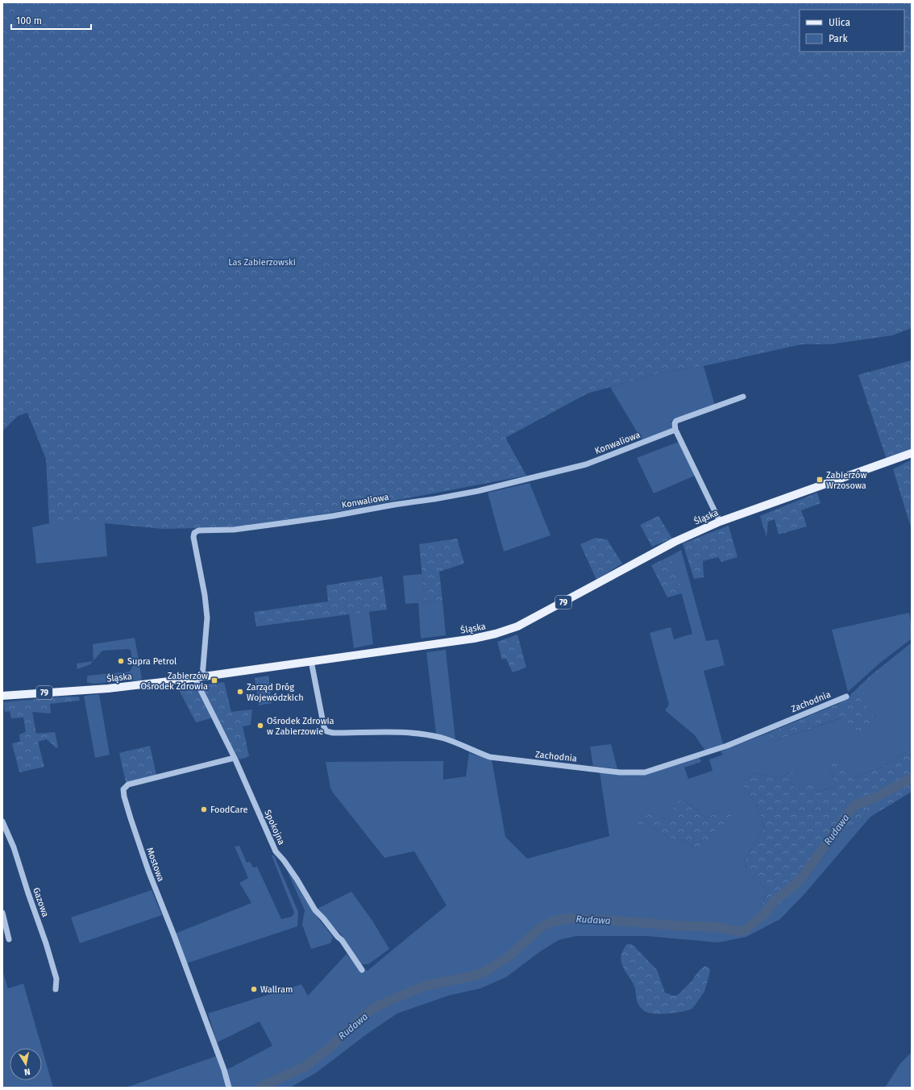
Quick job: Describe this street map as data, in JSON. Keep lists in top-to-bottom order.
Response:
{
  "streets": {
    "main road": ["Śląska", "79"],
    "street": [
      "Konwaliowa",
      "Zachodnia",
      "Spokojna",
      "Mostowa",
      "Gazowa"
    ]
  },
  "crossings": [
    ["Konwaliowa", "Śląska"],
    ["Konwaliowa", "Spokojna"],
    ["Śląska", "Zachodnia"],
    ["Śląska", "Spokojna"],
    ["Spokojna", "Mostowa"]
  ],
  "water": ["Rudawa"],
  "parks": ["Las Zabierzowski"],
  "places": {
    "transit": ["Zabierzów Wrzosowa", "Zabierzów Ośrodek Zdrowia"],
    "other": [
      "Supra Petrol",
      "Zarząd Dróg Wojewódzkich",
      "Ośrodek Zdrowia w Zabierzowie",
      "FoodCare",
      "Wallram"
    ]
  },
  "legend": ["Ulica", "Park"],
  "scale_bar": "100 m",
  "north": "bottom"
}
